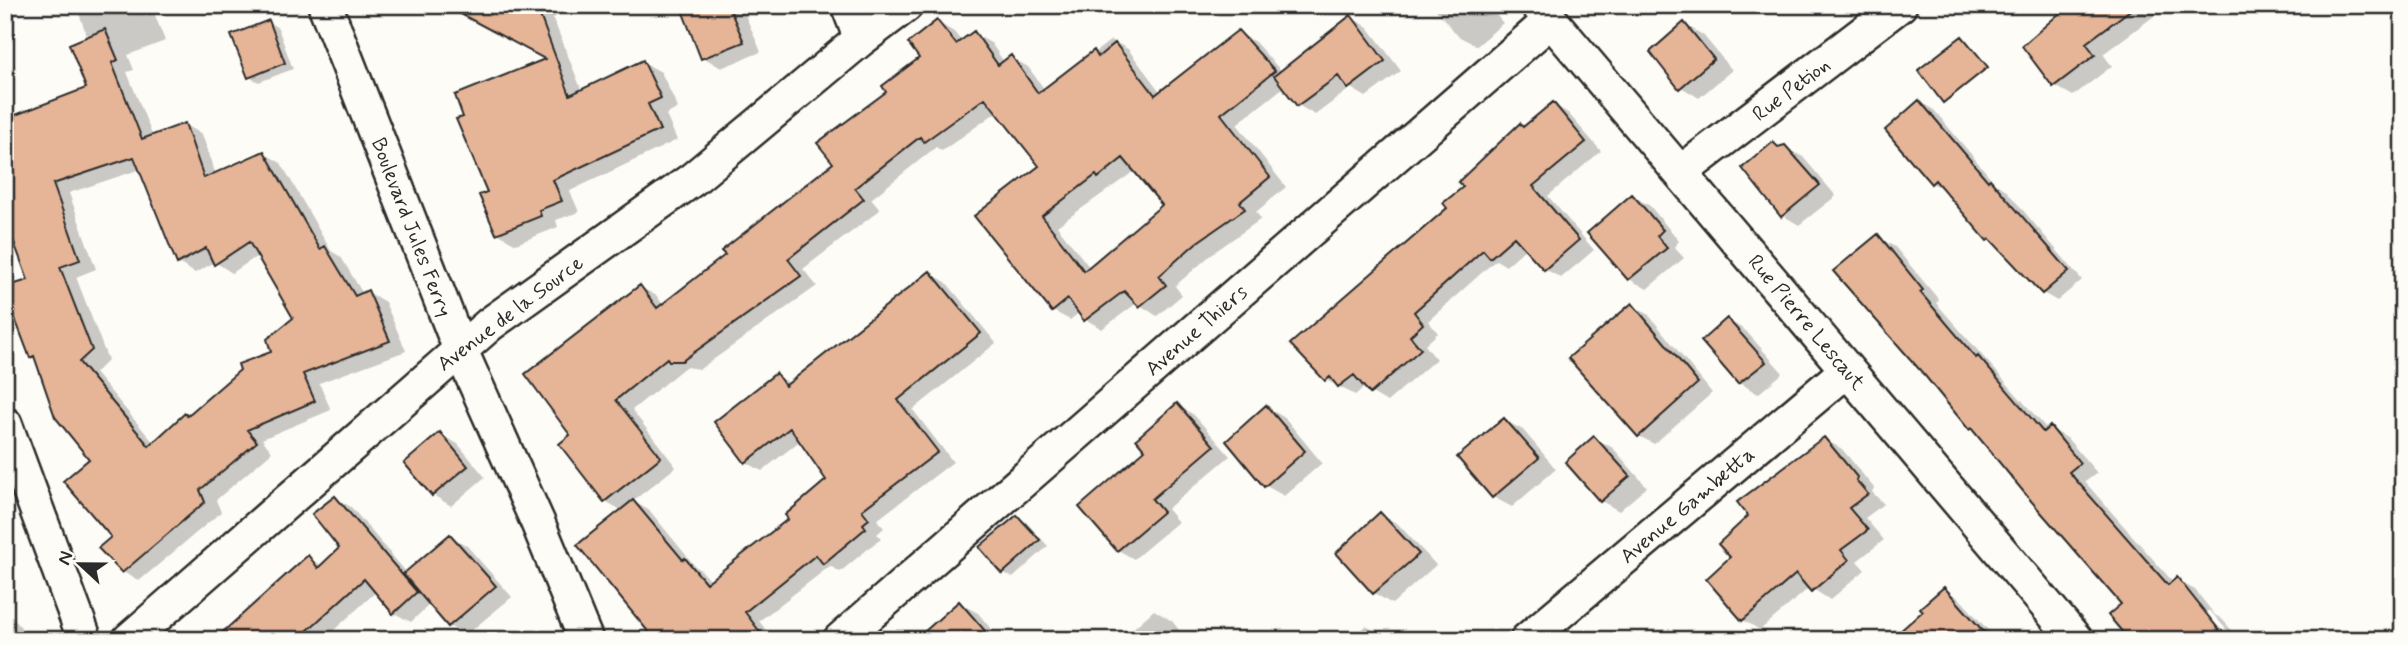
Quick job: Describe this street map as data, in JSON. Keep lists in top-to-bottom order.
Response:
{
  "streets": {
    "street": [
      "Rue Petion",
      "Boulevard Jules Ferry",
      "Avenue de la Source",
      "Rue Pierre Lescaut",
      "Avenue Thiers",
      "Avenue Gambetta"
    ]
  },
  "crossings": [
    ["Rue Petion", "Rue Pierre Lescaut"],
    ["Boulevard Jules Ferry", "Avenue de la Source"],
    ["Rue Pierre Lescaut", "Avenue Thiers"],
    ["Rue Pierre Lescaut", "Avenue Gambetta"]
  ],
  "north": "left"
}
